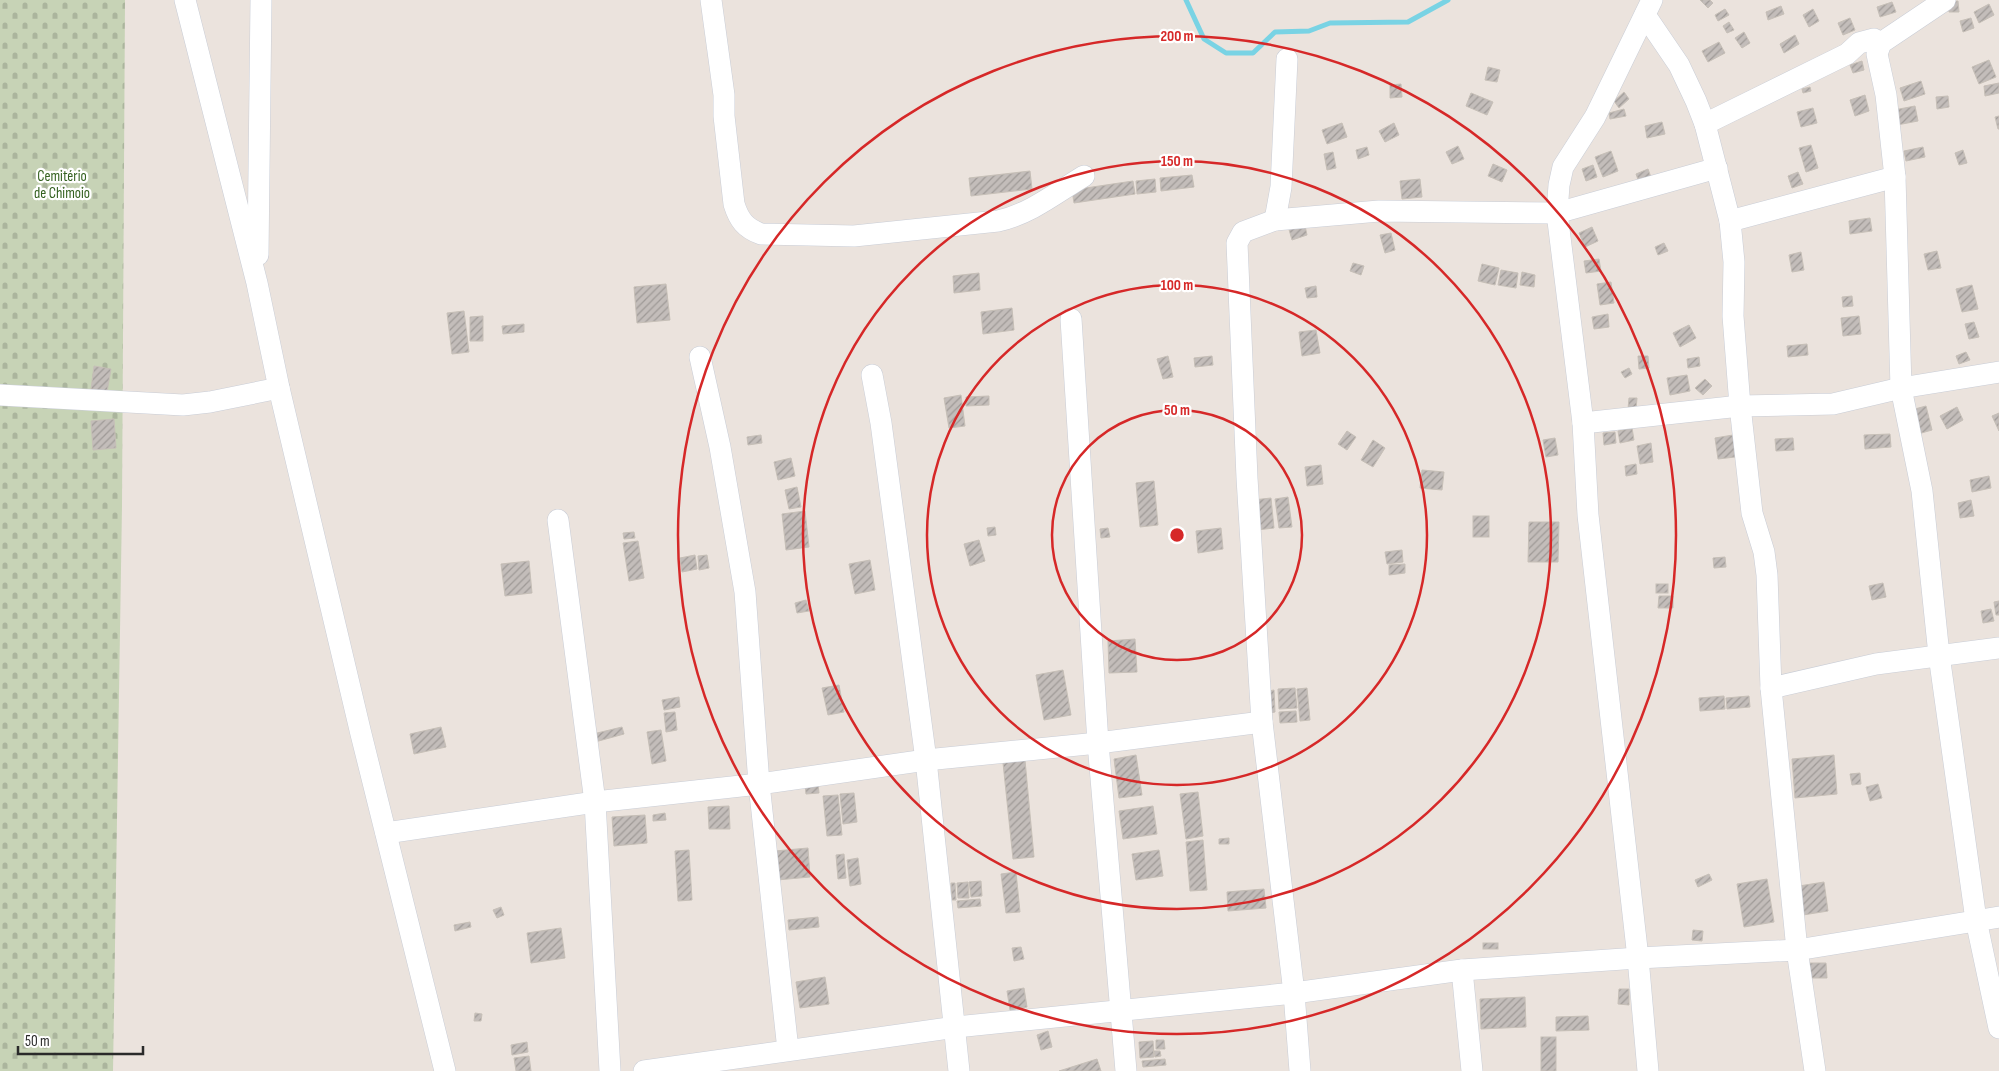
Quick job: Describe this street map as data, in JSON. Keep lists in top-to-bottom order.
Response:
{
  "parks": ["Cemitério de Chimoio"],
  "scale_bar": "50 m",
  "rings": [
    "200 m",
    "150 m",
    "100 m",
    "50 m"
  ]
}
